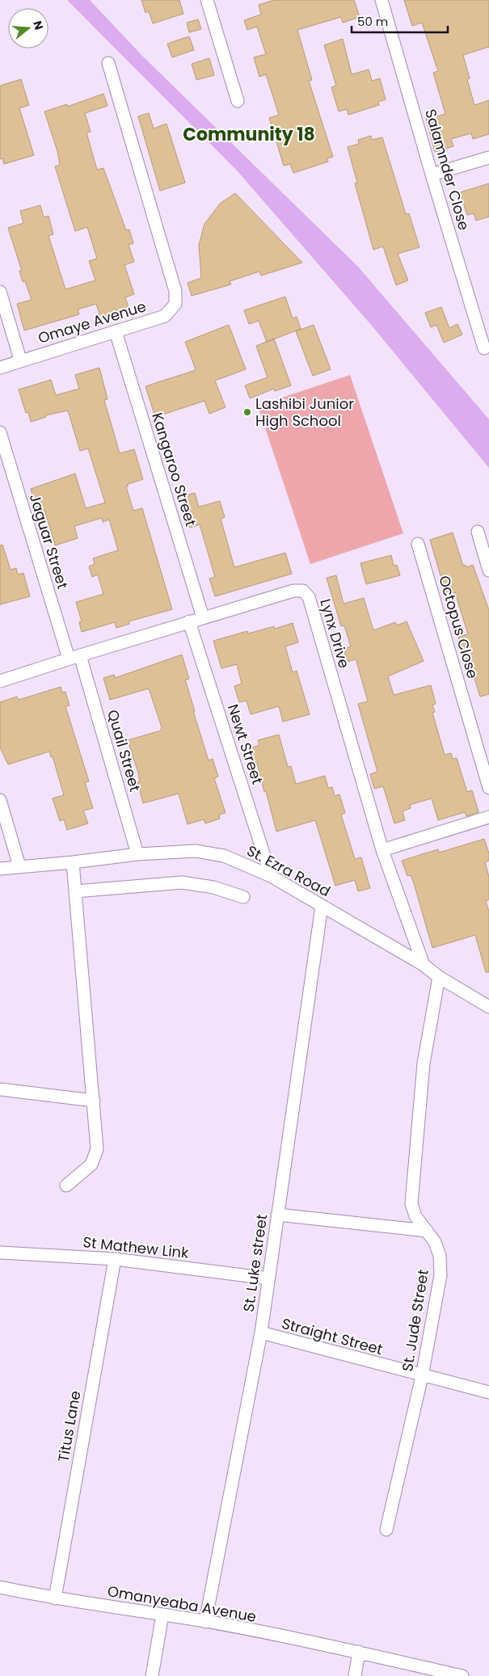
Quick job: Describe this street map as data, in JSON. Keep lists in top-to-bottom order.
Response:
{
  "streets": {
    "street": [
      "Salamnder Close",
      "Omaye Avenue",
      "Kangaroo Street",
      "Jaguar Street",
      "Octopus Close",
      "Lynx Drive",
      "Newt Street",
      "Quail Street",
      "St. Ezra Road",
      "St Mathew Link",
      "St. Luke street",
      "St. Jude Street",
      "Straight Street",
      "Titus Lane",
      "Omanyeaba Avenue"
    ]
  },
  "crossings": [
    ["Omaye Avenue", "Kangaroo Street"],
    ["Kangaroo Street", "Lynx Drive"],
    ["Jaguar Street", "Lynx Drive"],
    ["Jaguar Street", "Quail Street"],
    ["Lynx Drive", "Newt Street"],
    ["Lynx Drive", "Quail Street"],
    ["Lynx Drive", "St. Ezra Road"],
    ["Newt Street", "St. Ezra Road"],
    ["Quail Street", "St. Ezra Road"],
    ["St. Ezra Road", "St. Luke street"],
    ["St. Ezra Road", "St. Jude Street"],
    ["St Mathew Link", "St. Luke street"],
    ["St Mathew Link", "Titus Lane"],
    ["St. Luke street", "Straight Street"],
    ["St. Luke street", "Omanyeaba Avenue"],
    ["St. Jude Street", "Straight Street"],
    ["Titus Lane", "Omanyeaba Avenue"]
  ],
  "districts": ["Community 18"],
  "places": ["Lashibi Junior High School"],
  "scale_bar": "50 m",
  "north": "right"
}
